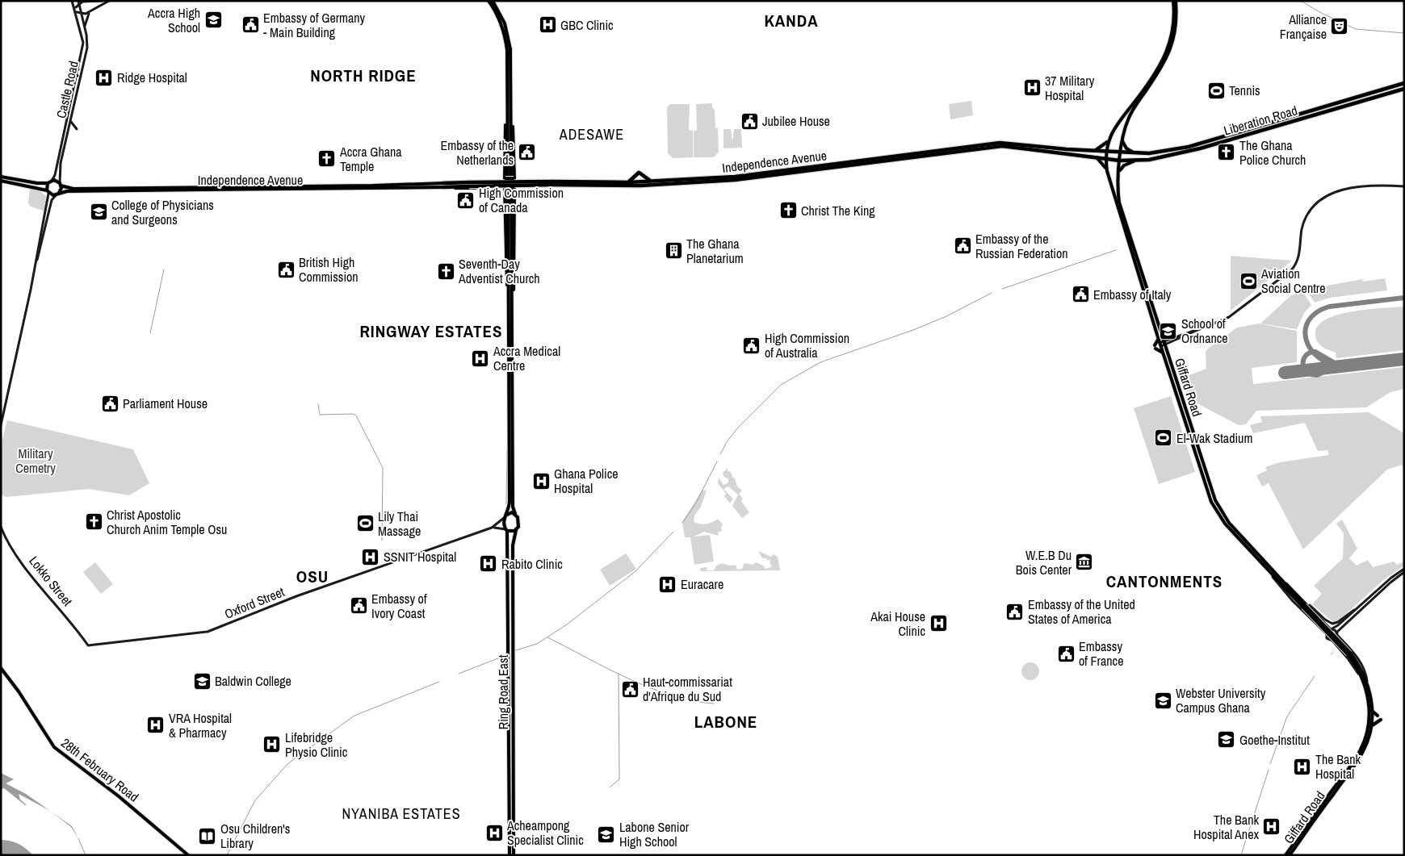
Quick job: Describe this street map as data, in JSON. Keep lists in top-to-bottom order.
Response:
{
  "streets": {
    "highway": ["Liberation Road", "Independence Avenue"],
    "main road": [
      "Castle Road",
      "Giffard Road",
      "Lokko Street",
      "Oxford Street",
      "Ring Road East",
      "28th February Road"
    ]
  },
  "crossings": [
    ["Castle Road", "Independence Avenue"],
    ["Liberation Road", "Independence Avenue"],
    ["Liberation Road", "Giffard Road"],
    ["Independence Avenue", "Giffard Road"],
    ["Lokko Street", "Oxford Street"],
    ["Oxford Street", "Ring Road East"]
  ],
  "districts": [
    "KANDA",
    "NORTH RIDGE",
    "ADESAWE",
    "RINGWAY ESTATES",
    "OSU",
    "CANTONMENTS",
    "LABONE",
    "NYANIBA ESTATES"
  ],
  "parks": ["Military Cemetry"],
  "places": {
    "school or university": [
      "Accra High School",
      "College of Physicians and Surgeons",
      "School of Ordnance",
      "Baldwin College",
      "Webster University Campus Ghana",
      "Goethe-Institut",
      "Labone Senior High School"
    ],
    "public building": [
      "Embassy of Germany - Main Building",
      "Jubilee House",
      "Embassy of the Netherlands",
      "High Commission of Canada",
      "Embassy of the Russian Federation",
      "British High Commission",
      "Embassy of Italy",
      "High Commission of Australia",
      "Parliament House",
      "Embassy of Ivory Coast",
      "Embassy of the United States of America",
      "Embassy of France",
      "Haut-commissariat d'Afrique du Sud"
    ],
    "hospital": [
      "GBC Clinic",
      "Ridge Hospital",
      "37 Military Hospital",
      "Accra Medical Centre",
      "Ghana Police Hospital",
      "SSNIT Hospital",
      "Rabito Clinic",
      "Euracare",
      "Akai House Clinic",
      "VRA Hospital & Pharmacy",
      "Lifebridge Physio Clinic",
      "The Bank Hospital",
      "The Bank Hospital Anex",
      "Acheampong Specialist Clinic"
    ],
    "theatre": ["Alliance Française"],
    "sports": [
      "Tennis",
      "Aviation Social Centre",
      "El-Wak Stadium",
      "Lily Thai Massage"
    ],
    "church": [
      "The Ghana Police Church",
      "Accra Ghana Temple",
      "Christ The King",
      "Seventh-Day Adventist Church",
      "Christ Apostolic Church Anim Temple Osu"
    ],
    "building": ["The Ghana Planetarium"],
    "museum": ["W.E.B Du Bois Center"],
    "library": ["Osu Children's Library"]
  }
}
